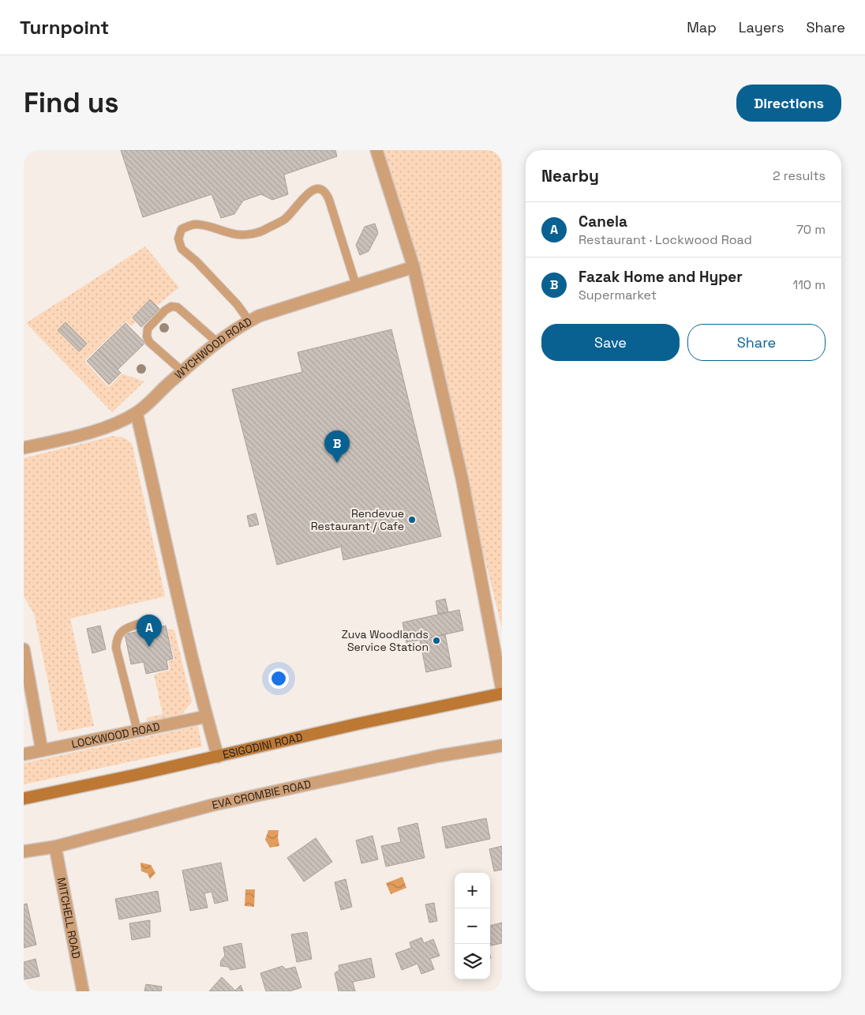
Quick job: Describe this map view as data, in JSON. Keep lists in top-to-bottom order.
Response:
{
  "streets": {
    "main road": ["ESIGODINI ROAD"],
    "street": [
      "WYCHWOOD ROAD",
      "LOCKWOOD ROAD",
      "EVA CROMBIE ROAD",
      "MITCHELL ROAD"
    ]
  },
  "crossings": [
    ["EVA CROMBIE ROAD", "MITCHELL ROAD"]
  ],
  "places": ["Rendevue Restaurant / Cafe", "Zuva Woodlands Service Station"],
  "page": {
    "header": "Turnpoint",
    "nav": ["Map", "Layers", "Share"],
    "buttons": [
      "Directions",
      ["Save", "Share"]
    ],
    "title": "Find us",
    "heading": ["Nearby", "2 results"],
    "list": [
      {
        "mark": "A",
        "name": "Canela",
        "note": "Restaurant · Lockwood Road",
        "value": "70 m"
      },
      {
        "mark": "B",
        "name": "Fazak Home and Hyper",
        "note": "Supermarket",
        "value": "110 m"
      }
    ],
    "pins": ["B", "A"],
    "map_buttons": ["+", "−"]
  }
}
